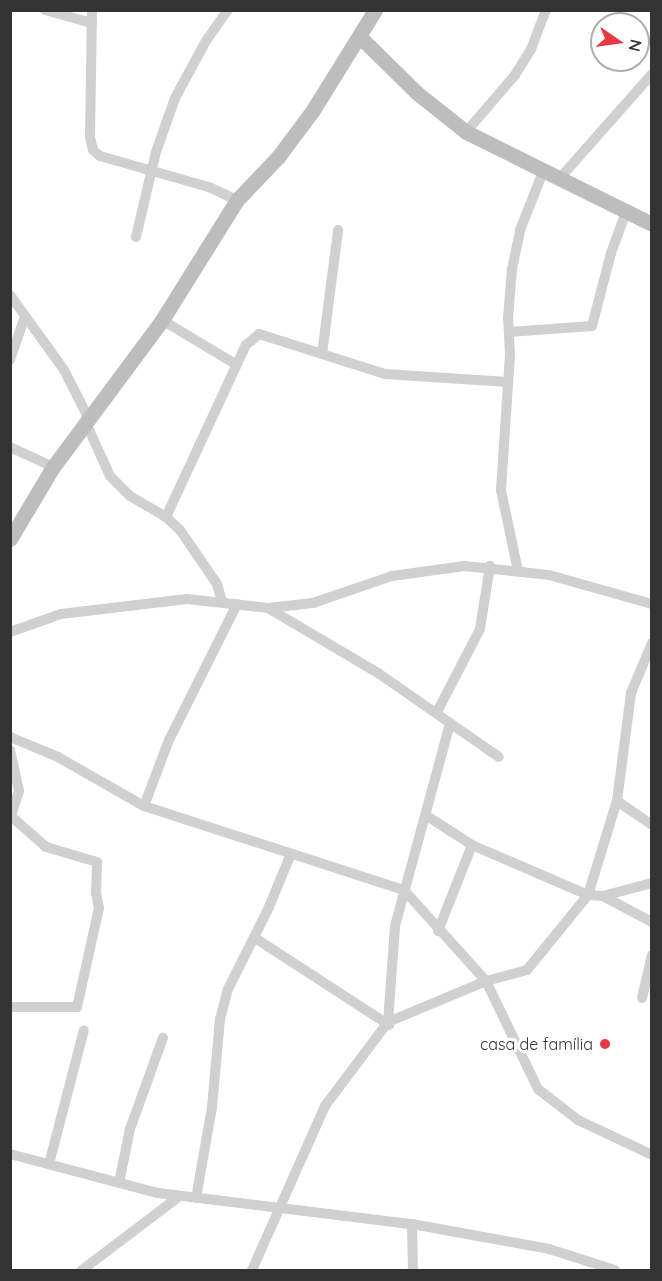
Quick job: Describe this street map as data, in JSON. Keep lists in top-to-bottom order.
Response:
{
  "places": ["casa de família"],
  "north": "right"
}
